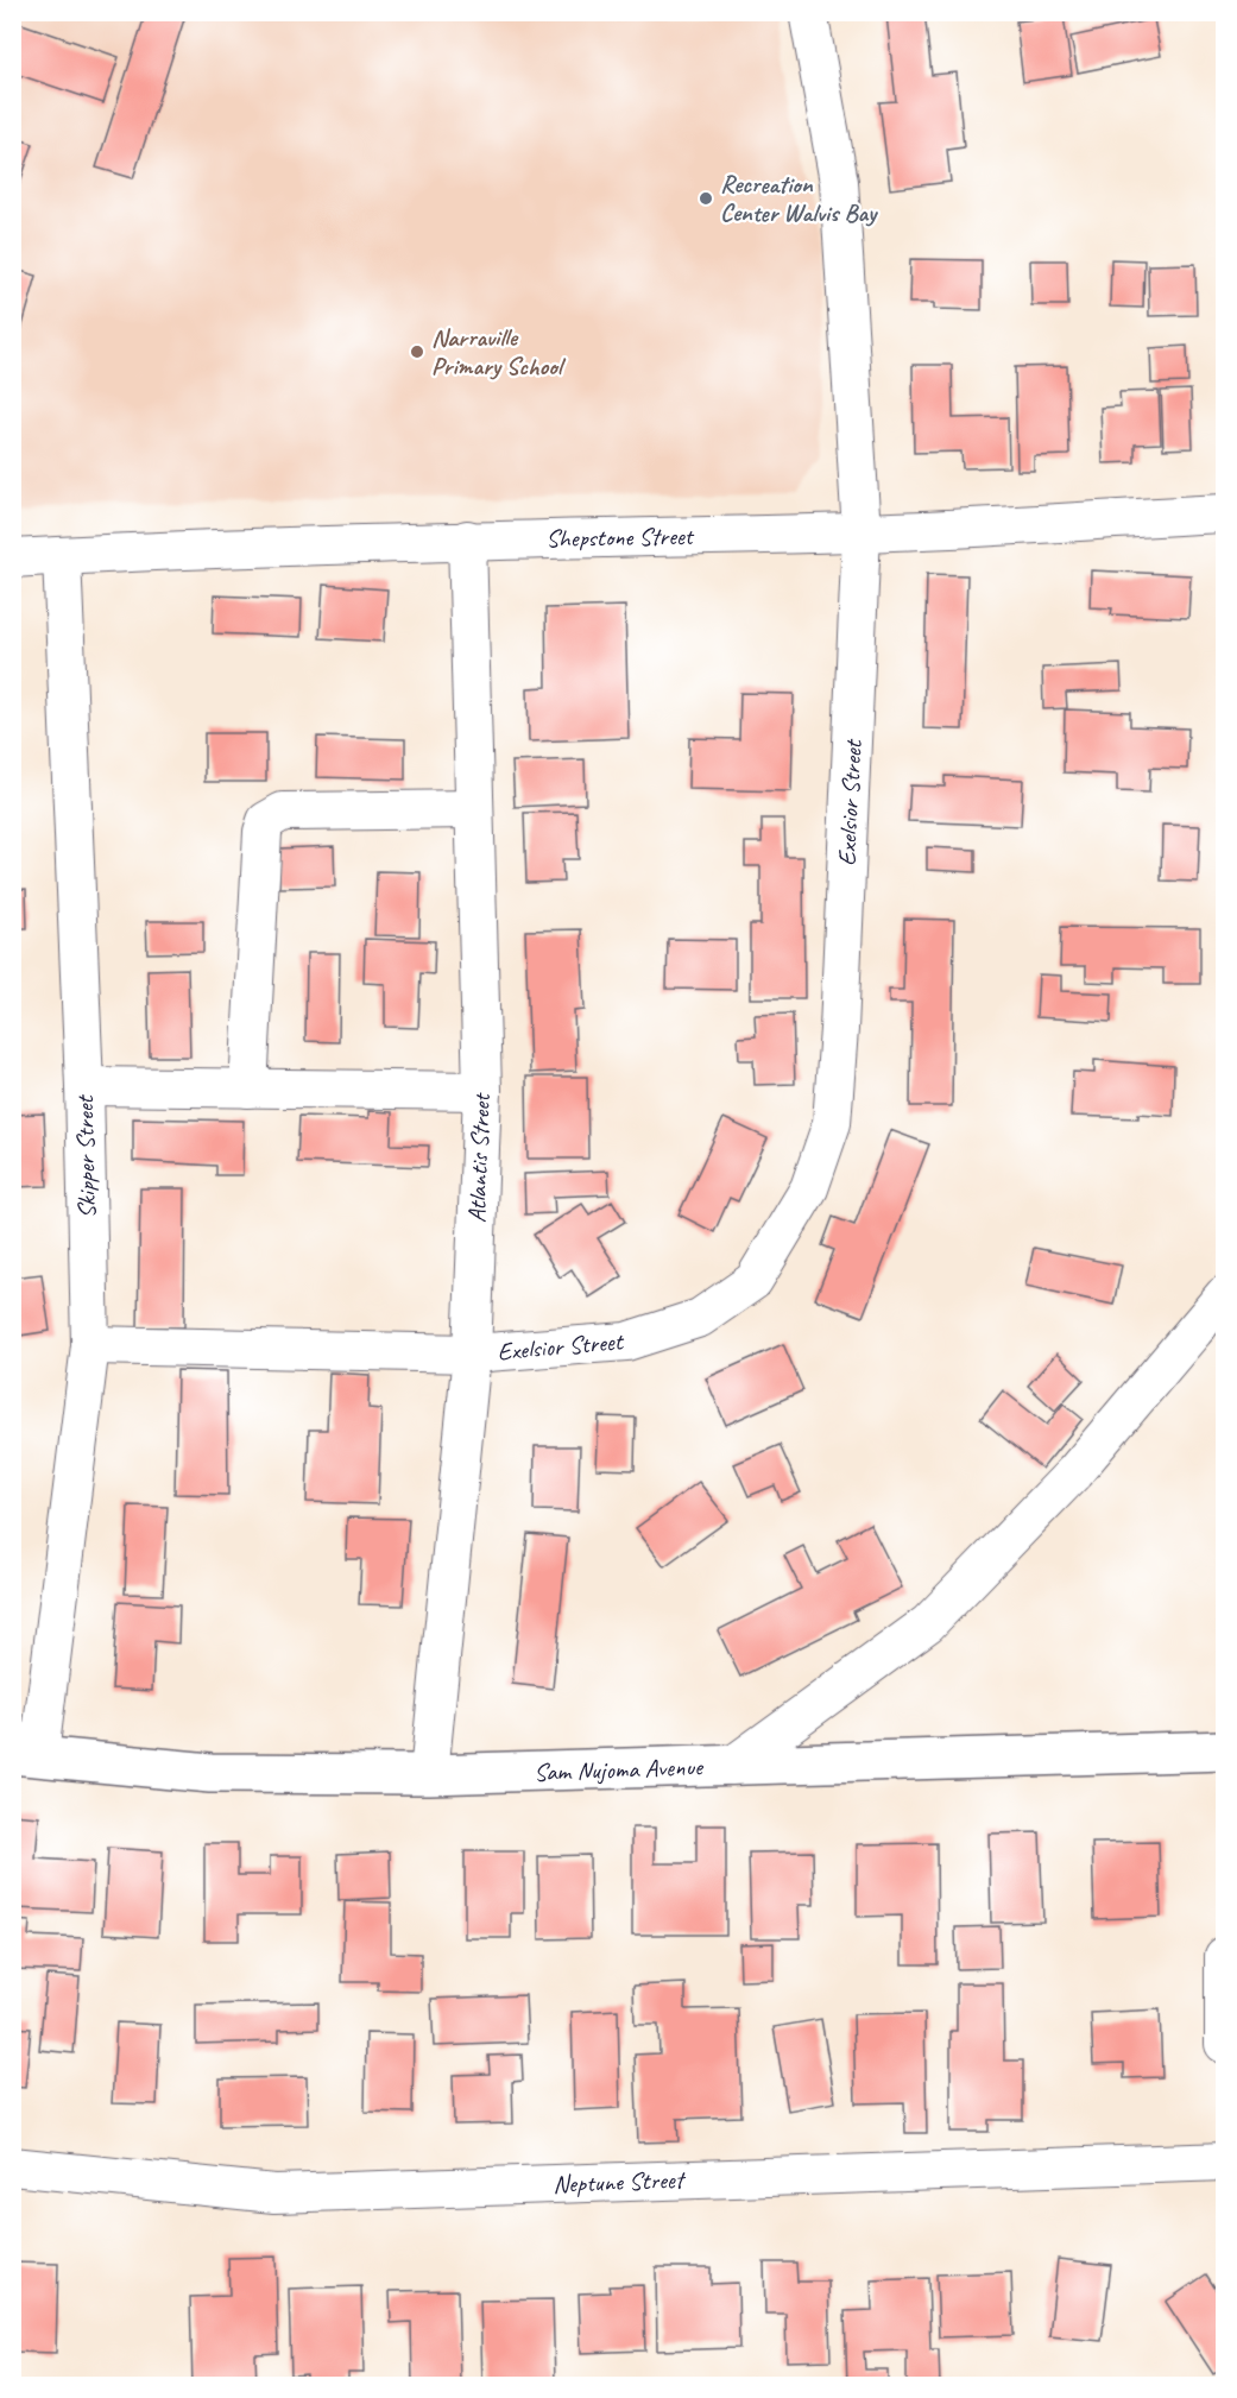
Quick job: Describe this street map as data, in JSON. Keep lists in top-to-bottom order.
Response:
{
  "streets": {
    "street": [
      "Shepstone Street",
      "Exelsior Street",
      "Skipper Street",
      "Atlantis Street",
      "Sam Nujoma Avenue",
      "Neptune Street"
    ]
  },
  "crossings": [
    ["Shepstone Street", "Exelsior Street"],
    ["Shepstone Street", "Skipper Street"],
    ["Shepstone Street", "Atlantis Street"],
    ["Exelsior Street", "Skipper Street"],
    ["Exelsior Street", "Atlantis Street"],
    ["Skipper Street", "Sam Nujoma Avenue"],
    ["Atlantis Street", "Sam Nujoma Avenue"]
  ],
  "places": ["Recreation Center Walvis Bay", "Narraville Primary School"]
}
